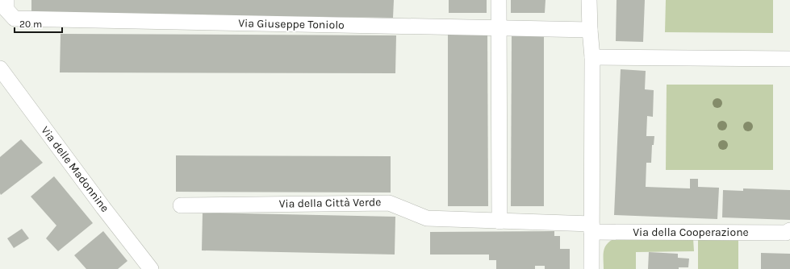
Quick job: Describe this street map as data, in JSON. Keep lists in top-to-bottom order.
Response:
{
  "streets": {
    "street": [
      "Via Giuseppe Toniolo",
      "Via delle Madonnine",
      "Via della Città Verde",
      "Via della Cooperazione"
    ]
  },
  "crossings": [
    ["Via della Città Verde", "Via della Cooperazione"]
  ],
  "scale_bar": "20 m"
}
